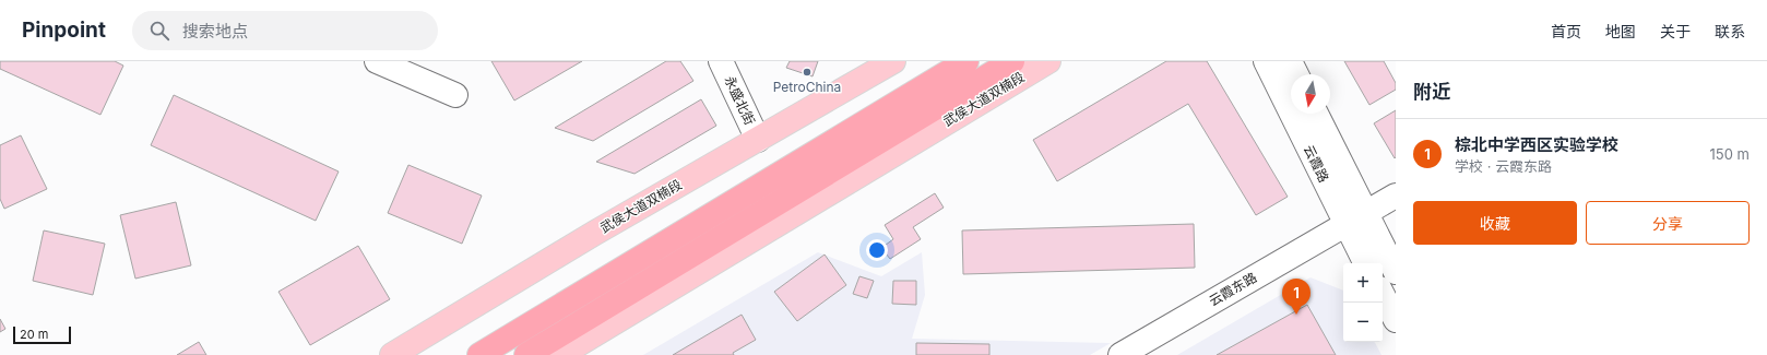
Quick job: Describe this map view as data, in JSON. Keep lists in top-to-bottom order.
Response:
{
  "streets": {
    "main road": ["武侯大道双楠段"],
    "street": ["永盛北街", "云霞路", "云霞东路"]
  },
  "crossings": [
    ["武侯大道双楠段", "永盛北街"],
    ["云霞路", "云霞东路"]
  ],
  "places": ["PetroChina"],
  "scale_bar": "20 m",
  "north": "bottom",
  "page": {
    "header": "Pinpoint",
    "search": "搜索地点",
    "nav": [
      "首页",
      "地图",
      "关于",
      "联系"
    ],
    "heading": "附近",
    "list": [
      {
        "mark": "1",
        "name": "棕北中学西区实验学校",
        "note": "学校 · 云霞东路",
        "value": "150 m"
      }
    ],
    "buttons": ["收藏", "分享"],
    "map_buttons": ["+", "−"],
    "pins": "1",
    "scale": "20 m"
  }
}
